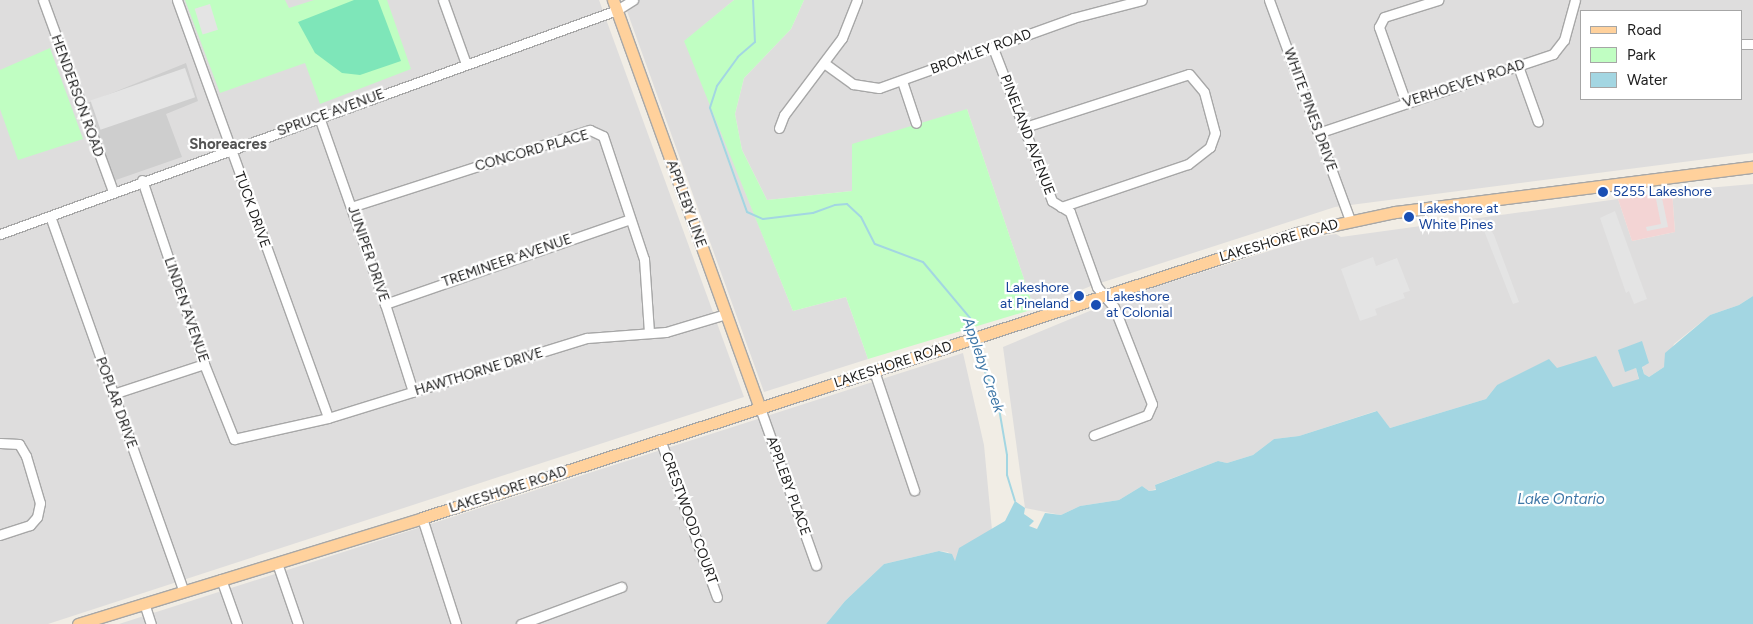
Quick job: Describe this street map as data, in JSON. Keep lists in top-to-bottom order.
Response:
{
  "streets": {
    "main road": ["APPLEBY LINE", "LAKESHORE ROAD"],
    "street": [
      "BROMLEY ROAD",
      "VERHOEVEN ROAD",
      "HENDERSON ROAD",
      "WHITE PINES DRIVE",
      "SPRUCE AVENUE",
      "PINELAND AVENUE",
      "CONCORD PLACE",
      "TUCK DRIVE",
      "JUNIPER DRIVE",
      "TREMINEER AVENUE",
      "LINDEN AVENUE",
      "HAWTHORNE DRIVE",
      "POPLAR DRIVE",
      "APPLEBY PLACE",
      "CRESTWOOD COURT"
    ]
  },
  "crossings": [
    ["BROMLEY ROAD", "PINELAND AVENUE"],
    ["VERHOEVEN ROAD", "WHITE PINES DRIVE"],
    ["HENDERSON ROAD", "SPRUCE AVENUE"],
    ["WHITE PINES DRIVE", "LAKESHORE ROAD"],
    ["SPRUCE AVENUE", "APPLEBY LINE"],
    ["SPRUCE AVENUE", "TUCK DRIVE"],
    ["SPRUCE AVENUE", "JUNIPER DRIVE"],
    ["SPRUCE AVENUE", "LINDEN AVENUE"],
    ["SPRUCE AVENUE", "POPLAR DRIVE"],
    ["PINELAND AVENUE", "LAKESHORE ROAD"],
    ["CONCORD PLACE", "JUNIPER DRIVE"],
    ["CONCORD PLACE", "TREMINEER AVENUE"],
    ["CONCORD PLACE", "HAWTHORNE DRIVE"],
    ["APPLEBY LINE", "LAKESHORE ROAD"],
    ["APPLEBY LINE", "HAWTHORNE DRIVE"],
    ["APPLEBY LINE", "APPLEBY PLACE"],
    ["TUCK DRIVE", "HAWTHORNE DRIVE"],
    ["LAKESHORE ROAD", "POPLAR DRIVE"],
    ["LAKESHORE ROAD", "APPLEBY PLACE"],
    ["LAKESHORE ROAD", "CRESTWOOD COURT"],
    ["JUNIPER DRIVE", "TREMINEER AVENUE"],
    ["JUNIPER DRIVE", "HAWTHORNE DRIVE"],
    ["LINDEN AVENUE", "HAWTHORNE DRIVE"]
  ],
  "districts": ["Shoreacres"],
  "water": ["Appleby Creek", "Lake Ontario"],
  "places": [
    "5255 Lakeshore",
    "Lakeshore at White Pines",
    "Lakeshore at Pineland",
    "Lakeshore at Colonial"
  ],
  "legend": ["Road", "Park", "Water"]
}
